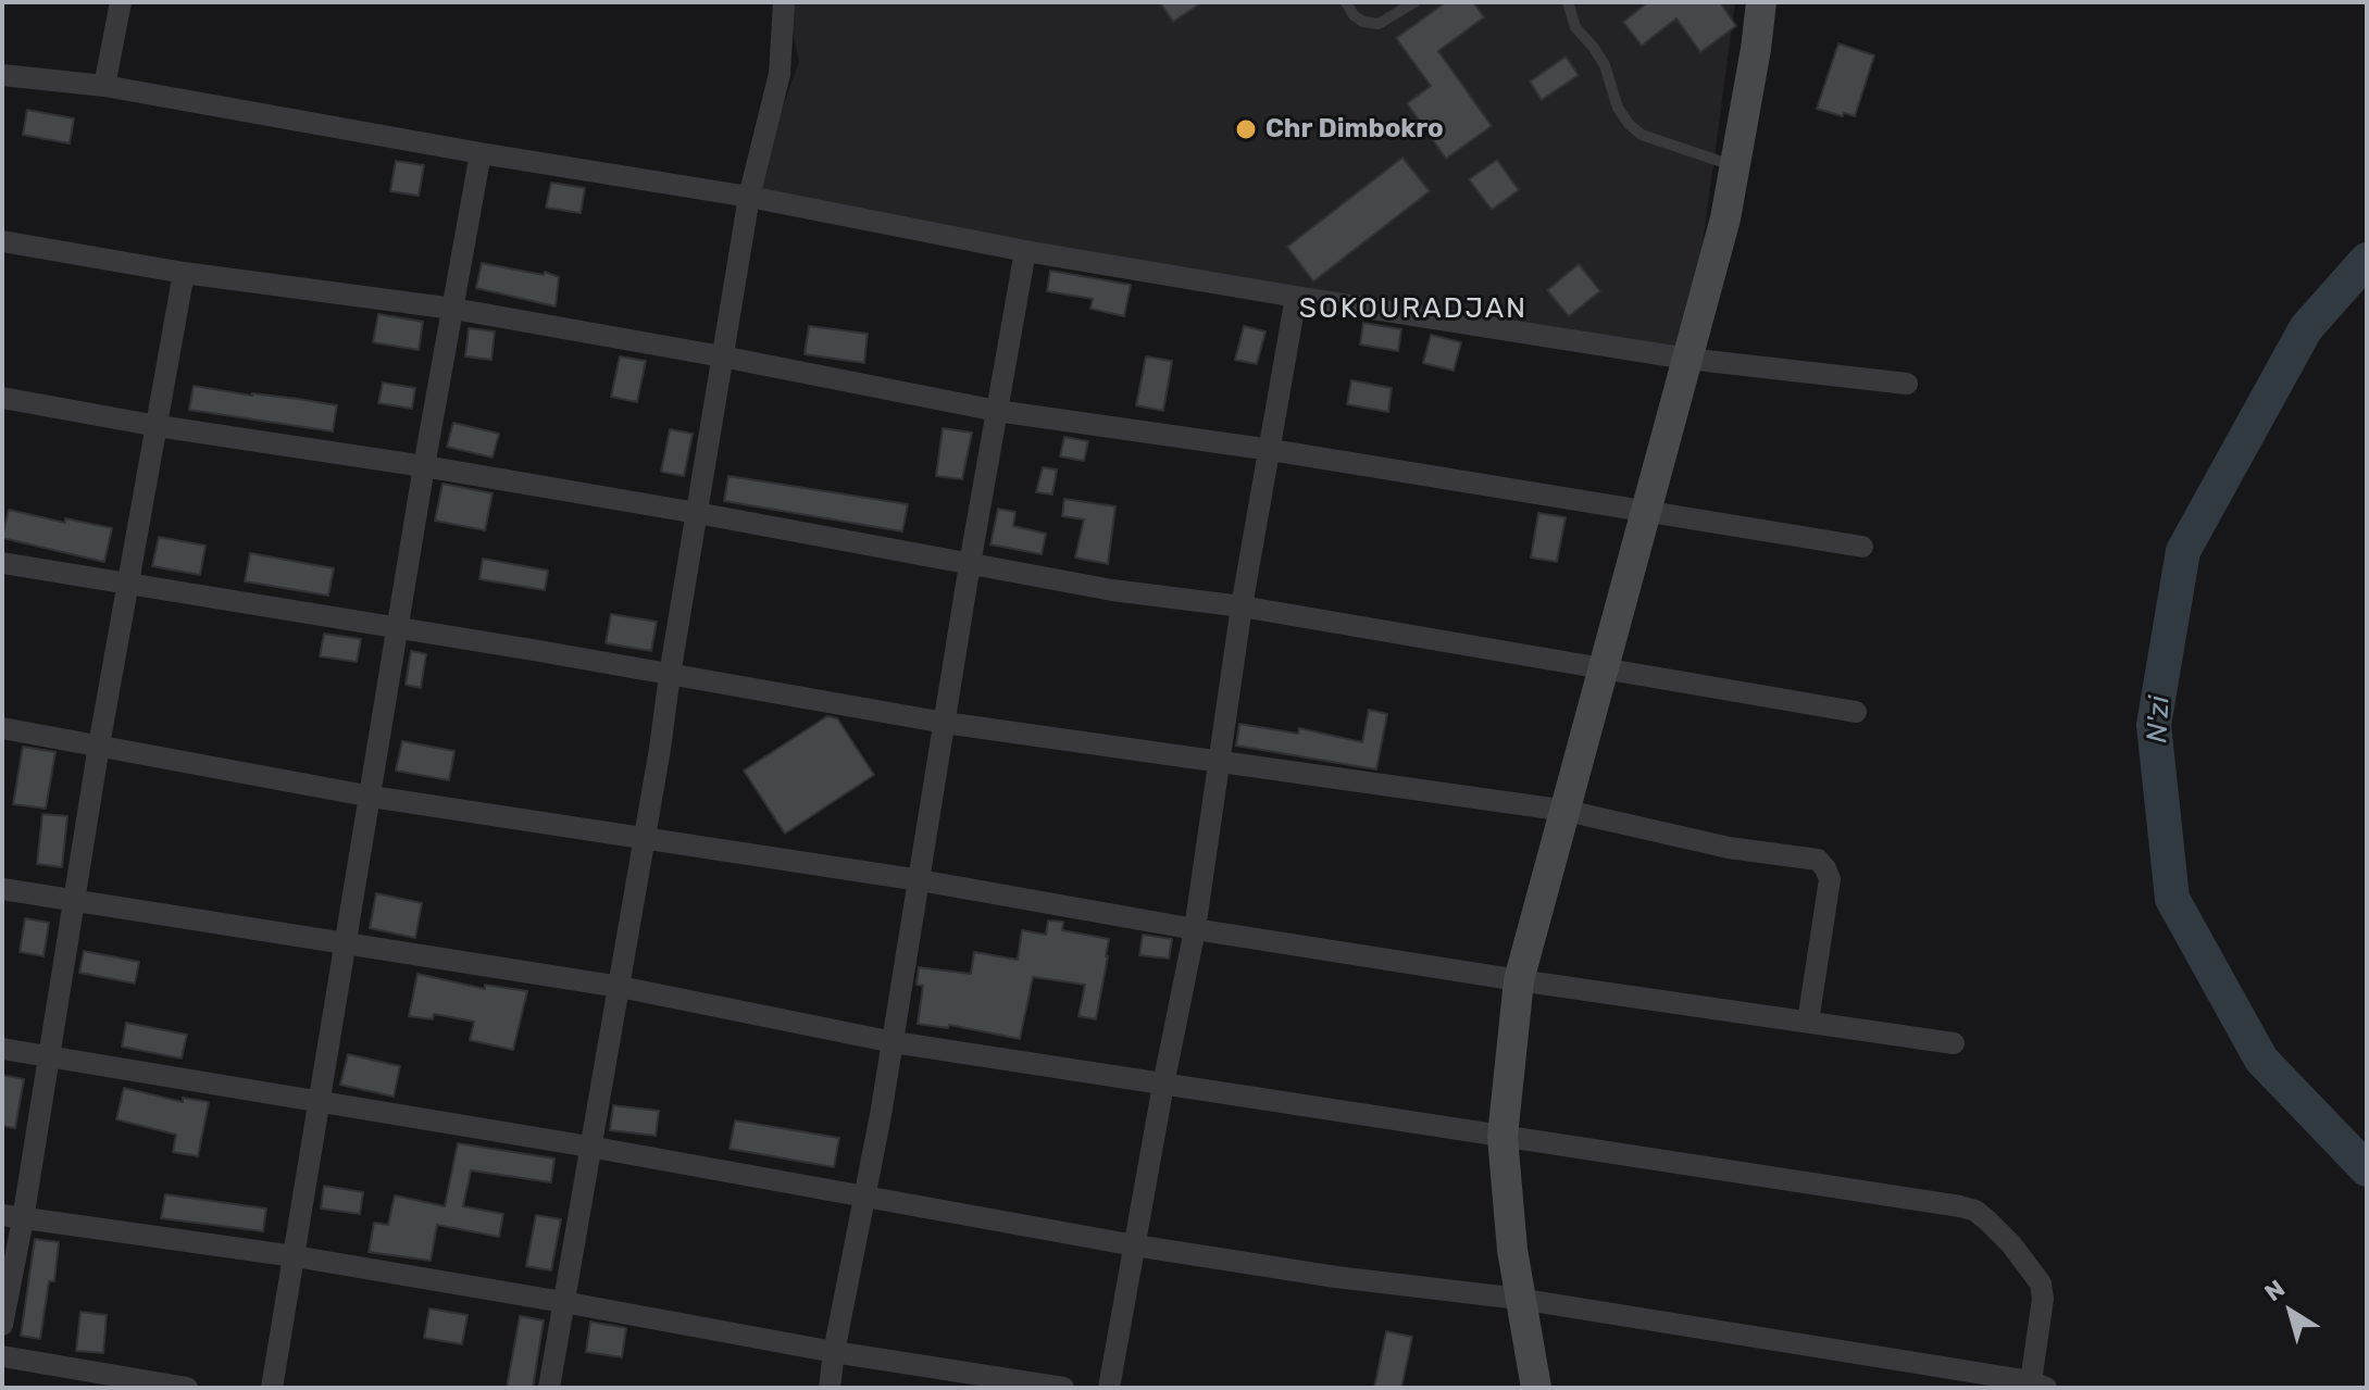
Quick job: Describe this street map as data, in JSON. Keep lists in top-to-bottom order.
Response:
{
  "districts": ["SOKOURADJAN"],
  "water": ["N'zi"],
  "places": ["Chr Dimbokro"],
  "north": "top left"
}
